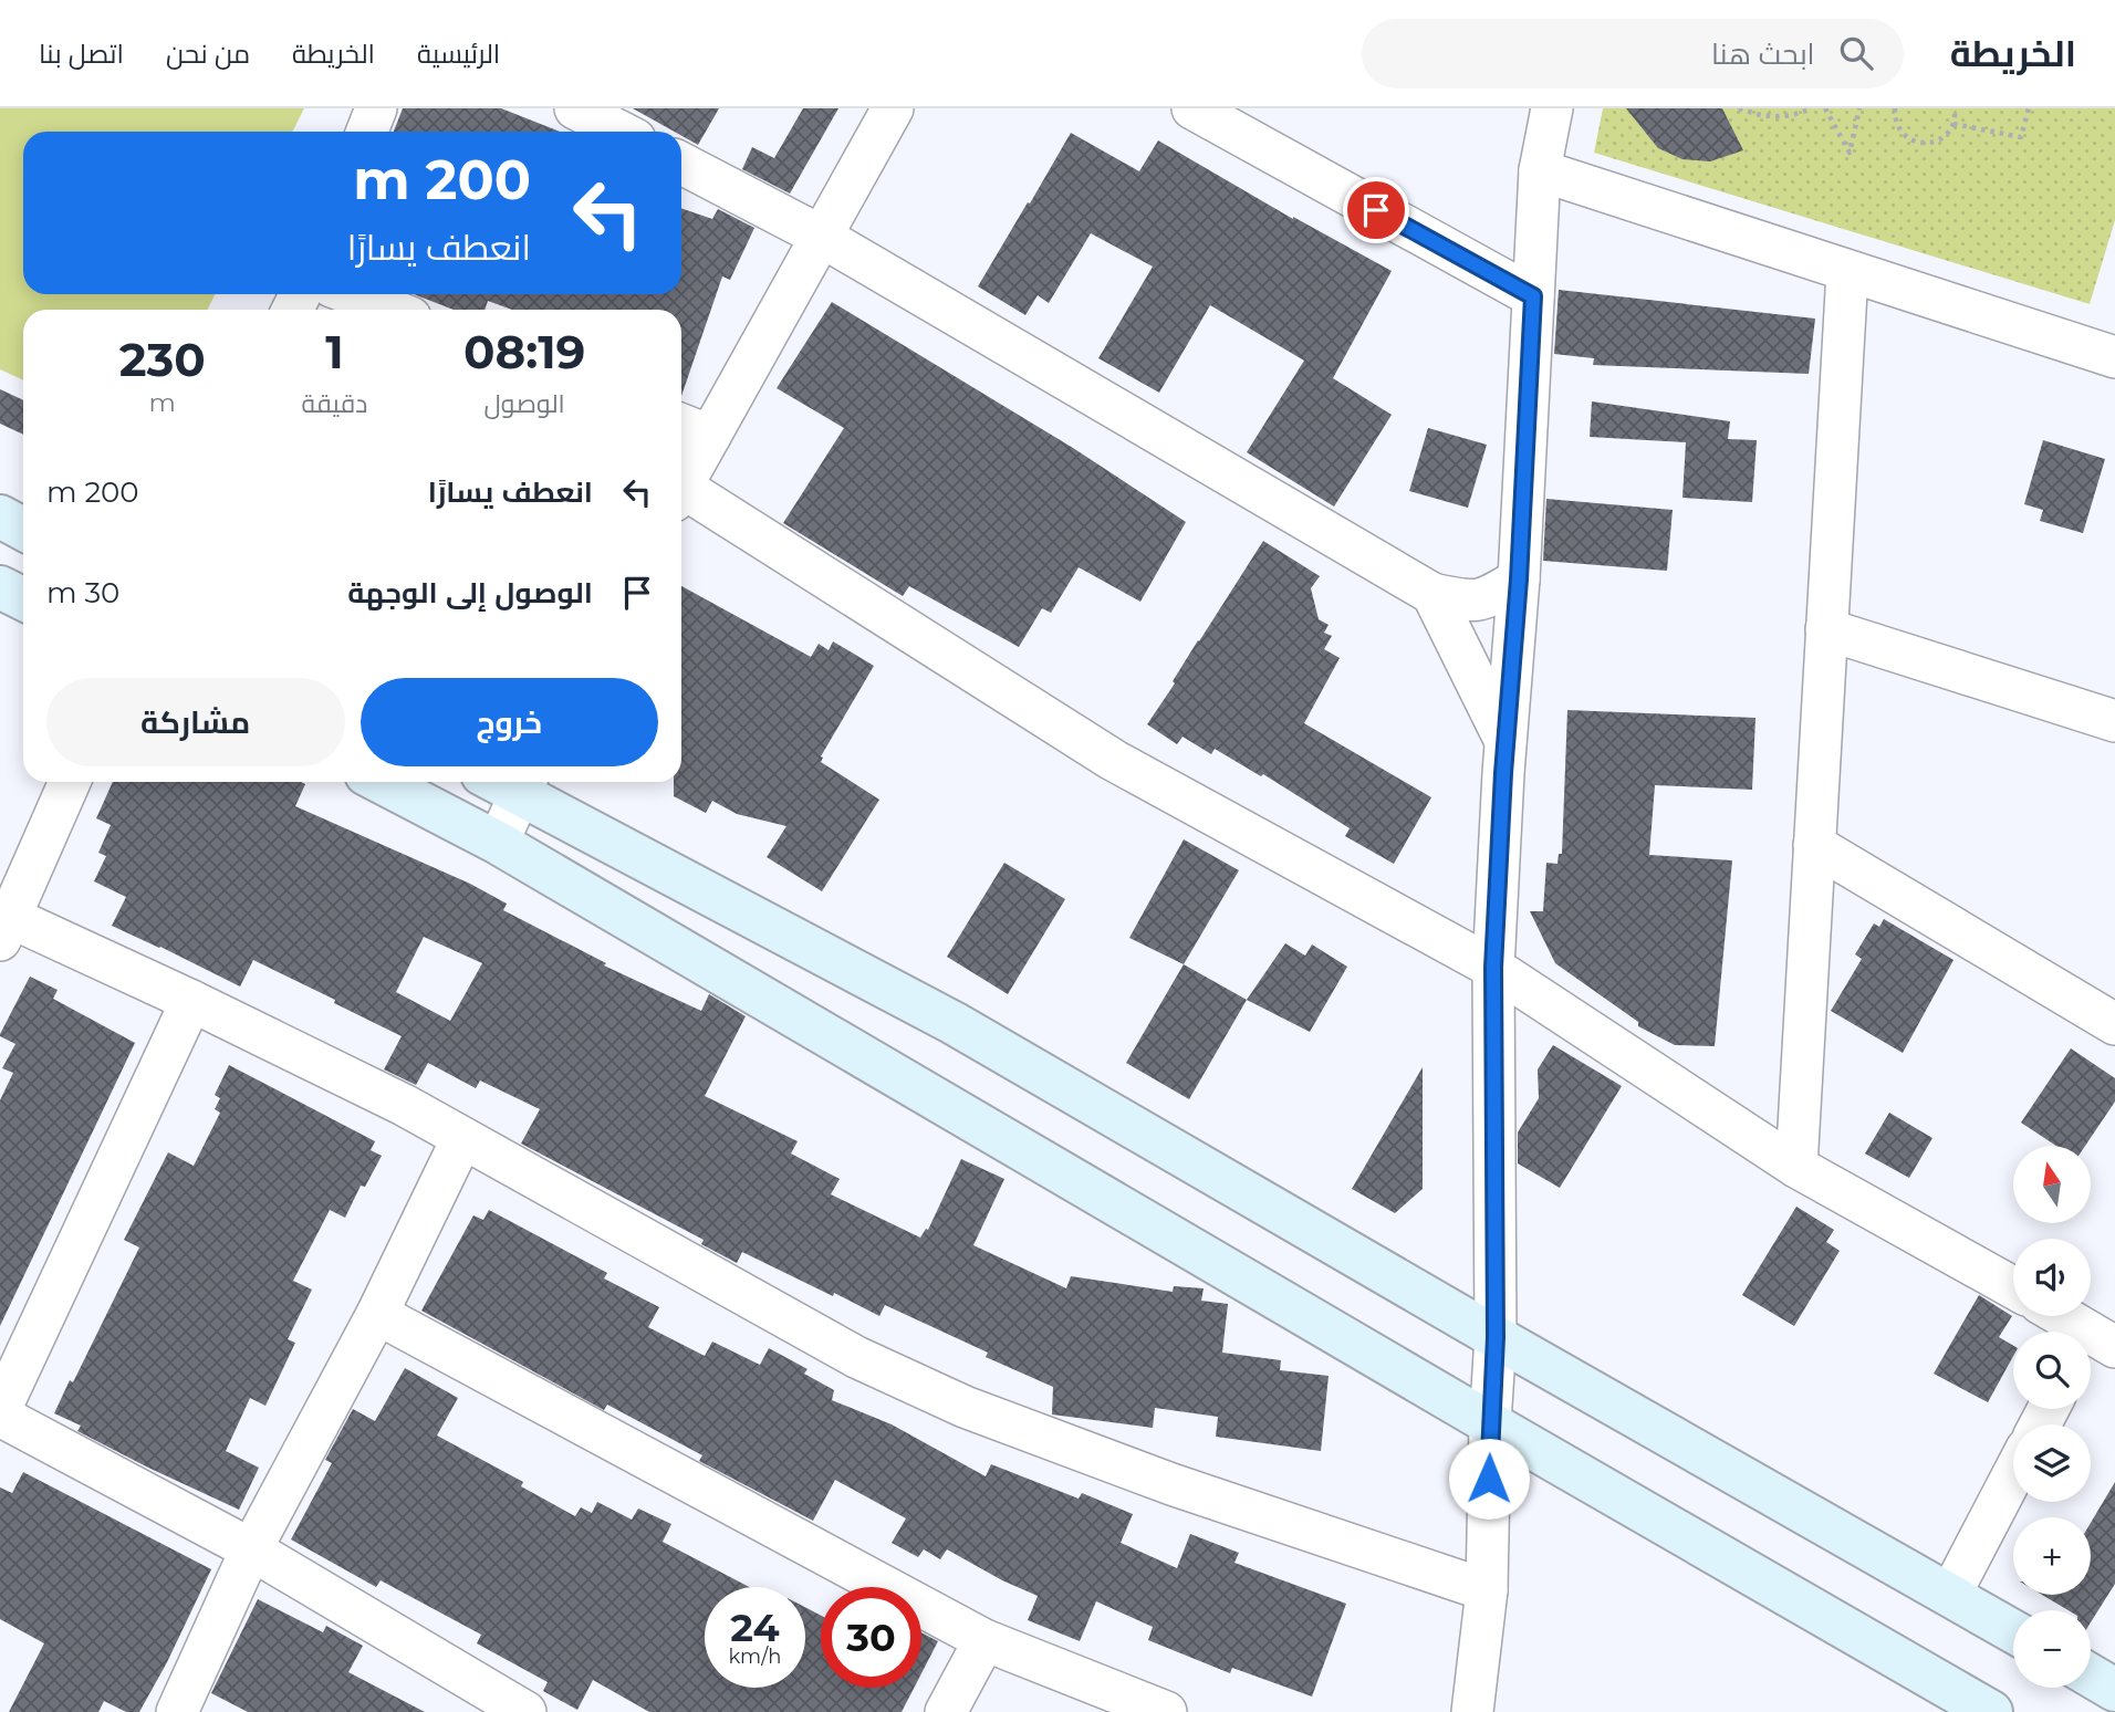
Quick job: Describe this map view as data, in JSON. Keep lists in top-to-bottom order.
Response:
{
  "north": "top",
  "page": {
    "header": "الخريطة",
    "search": "ابحث هنا",
    "nav": [
      "الرئيسية",
      "الخريطة",
      "من نحن",
      "اتصل بنا"
    ],
    "turn": ["200 m", "انعطف يسارًا"],
    "eta": [
      "08:19",
      "الوصول",
      "1",
      "دقيقة",
      "230",
      "m"
    ],
    "list": [
      {
        "name": "انعطف يسارًا",
        "value": "200 m"
      },
      {
        "name": "الوصول إلى الوجهة",
        "value": "30 m"
      }
    ],
    "buttons": ["خروج", "مشاركة"],
    "map_buttons": ["+", "−"],
    "speed": "24 km/h",
    "limit": "30"
  }
}
